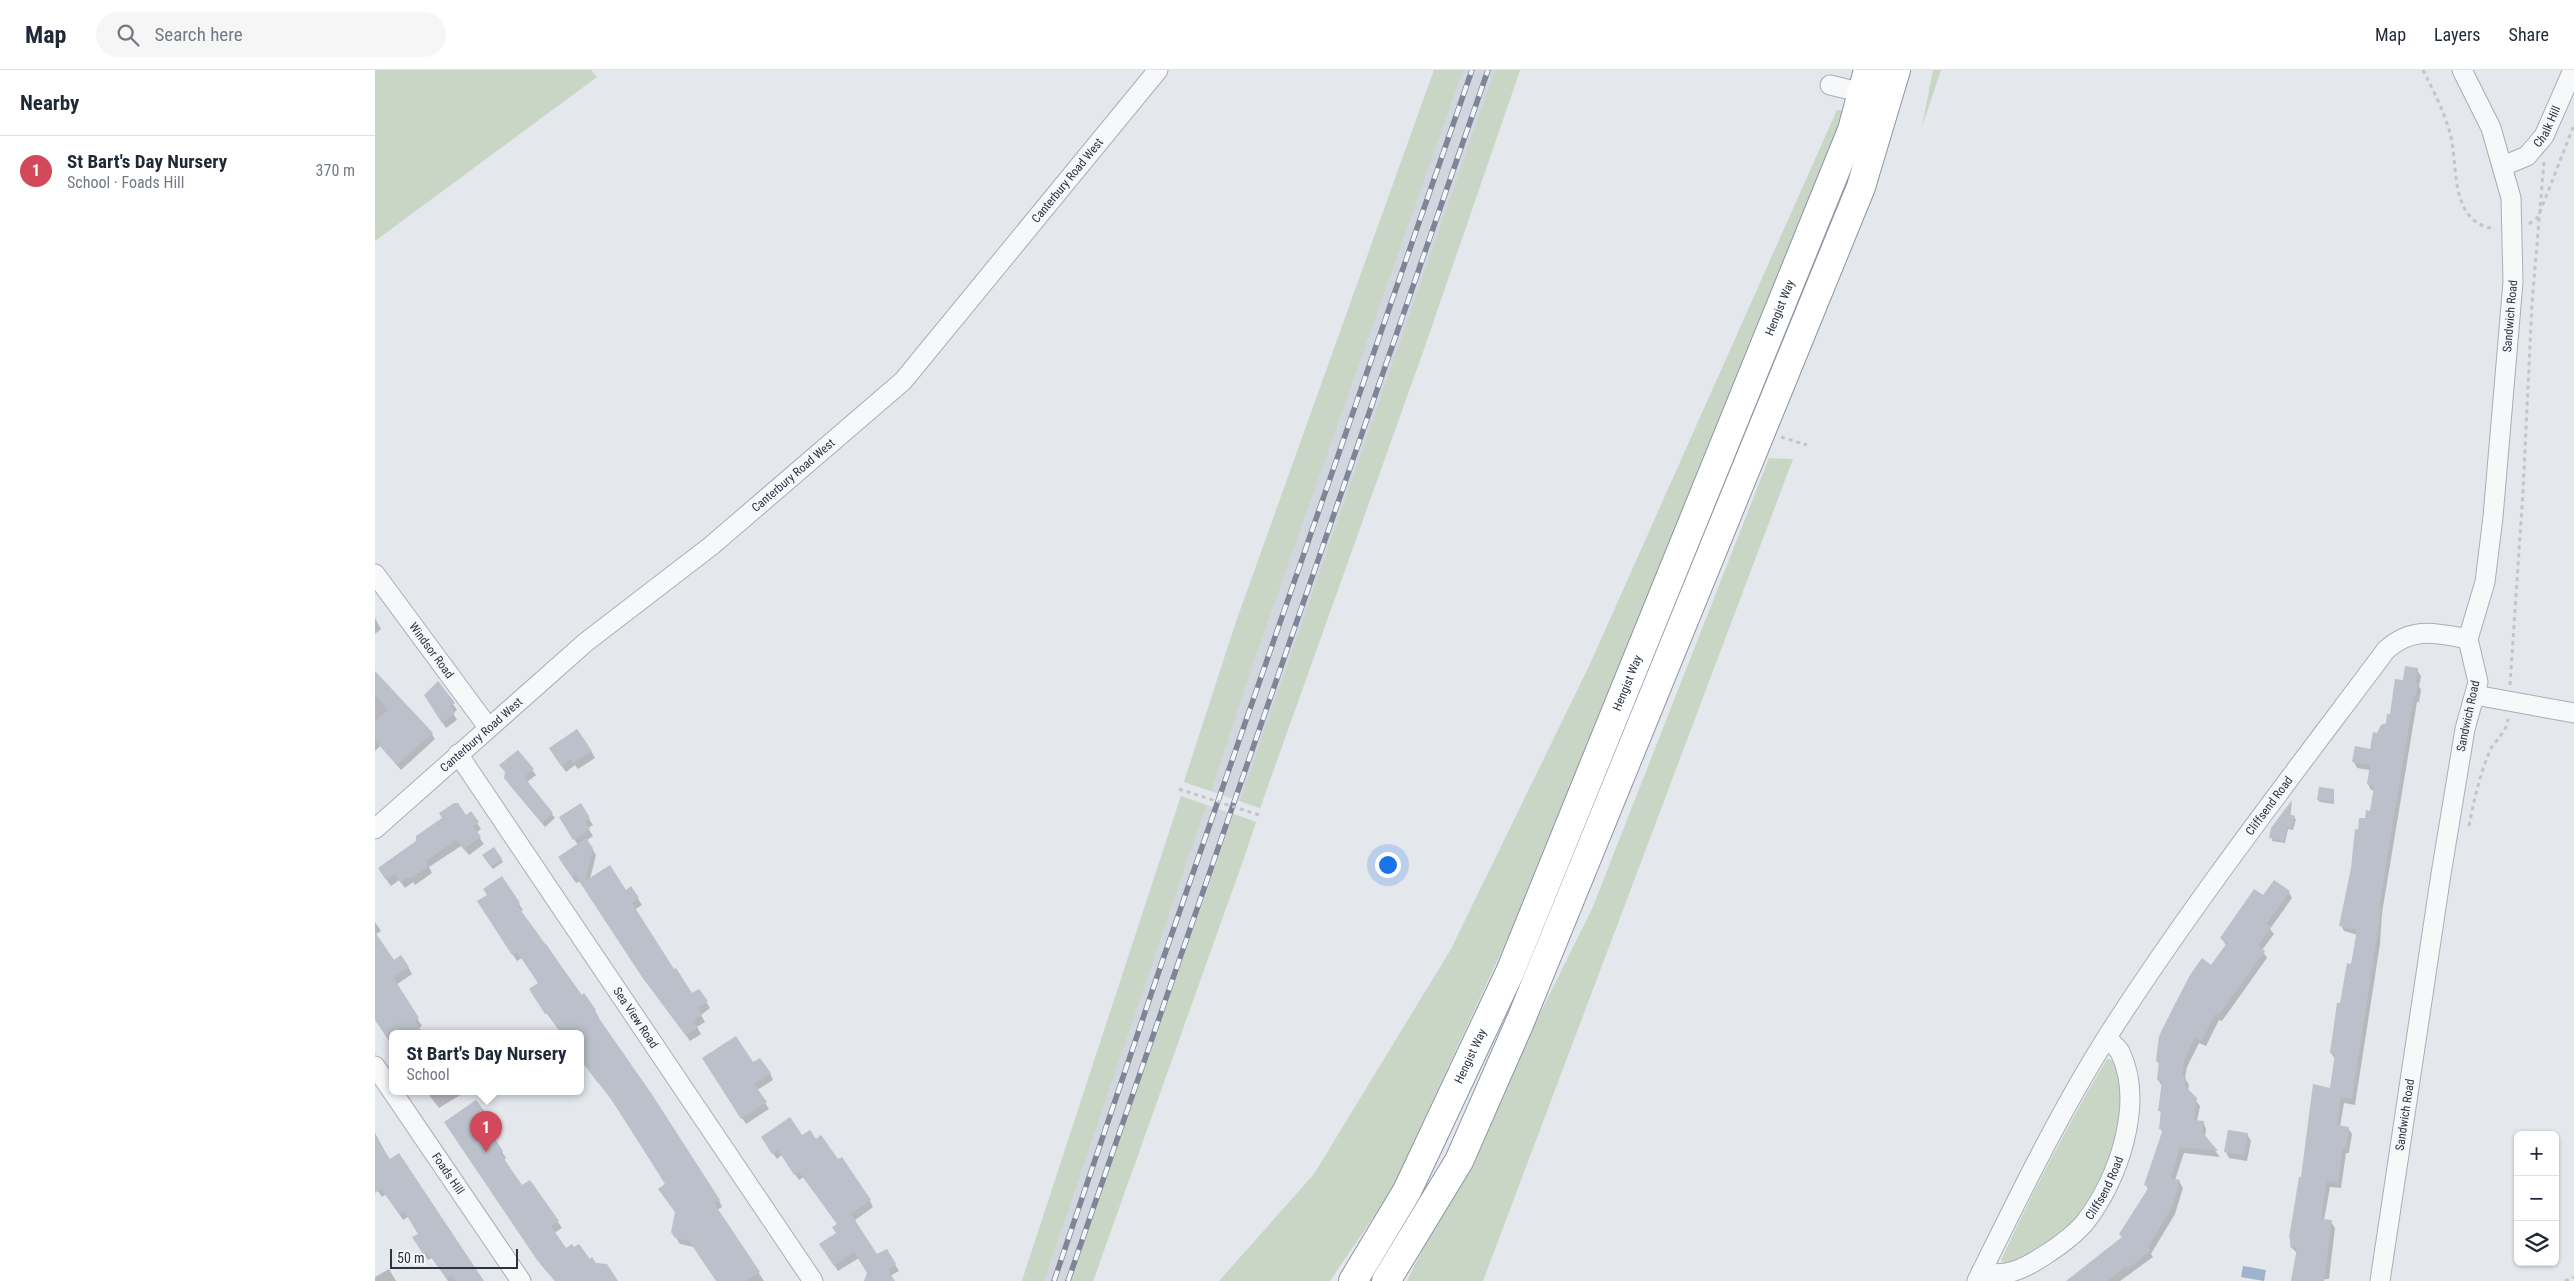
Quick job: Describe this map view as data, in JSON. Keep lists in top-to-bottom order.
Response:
{
  "streets": {
    "highway": ["Hengist Way"],
    "street": [
      "Chalk Hill",
      "Canterbury Road West",
      "Sandwich Road",
      "Windsor Road",
      "Cliffsend Road",
      "Sea View Road",
      "Foads Hill"
    ]
  },
  "crossings": [
    ["Chalk Hill", "Sandwich Road"],
    ["Canterbury Road West", "Windsor Road"],
    ["Canterbury Road West", "Sea View Road"],
    ["Sandwich Road", "Cliffsend Road"]
  ],
  "scale_bar": "50 m",
  "page": {
    "header": "Map",
    "search": "Search here",
    "nav": ["Map", "Layers", "Share"],
    "heading": "Nearby",
    "list": [
      {
        "mark": "1",
        "name": "St Bart's Day Nursery",
        "note": "School · Foads Hill",
        "value": "370 m"
      }
    ],
    "popup": ["St Bart's Day Nursery", "School"],
    "pins": "1",
    "map_buttons": ["+", "−"],
    "scale": "50 m"
  }
}
